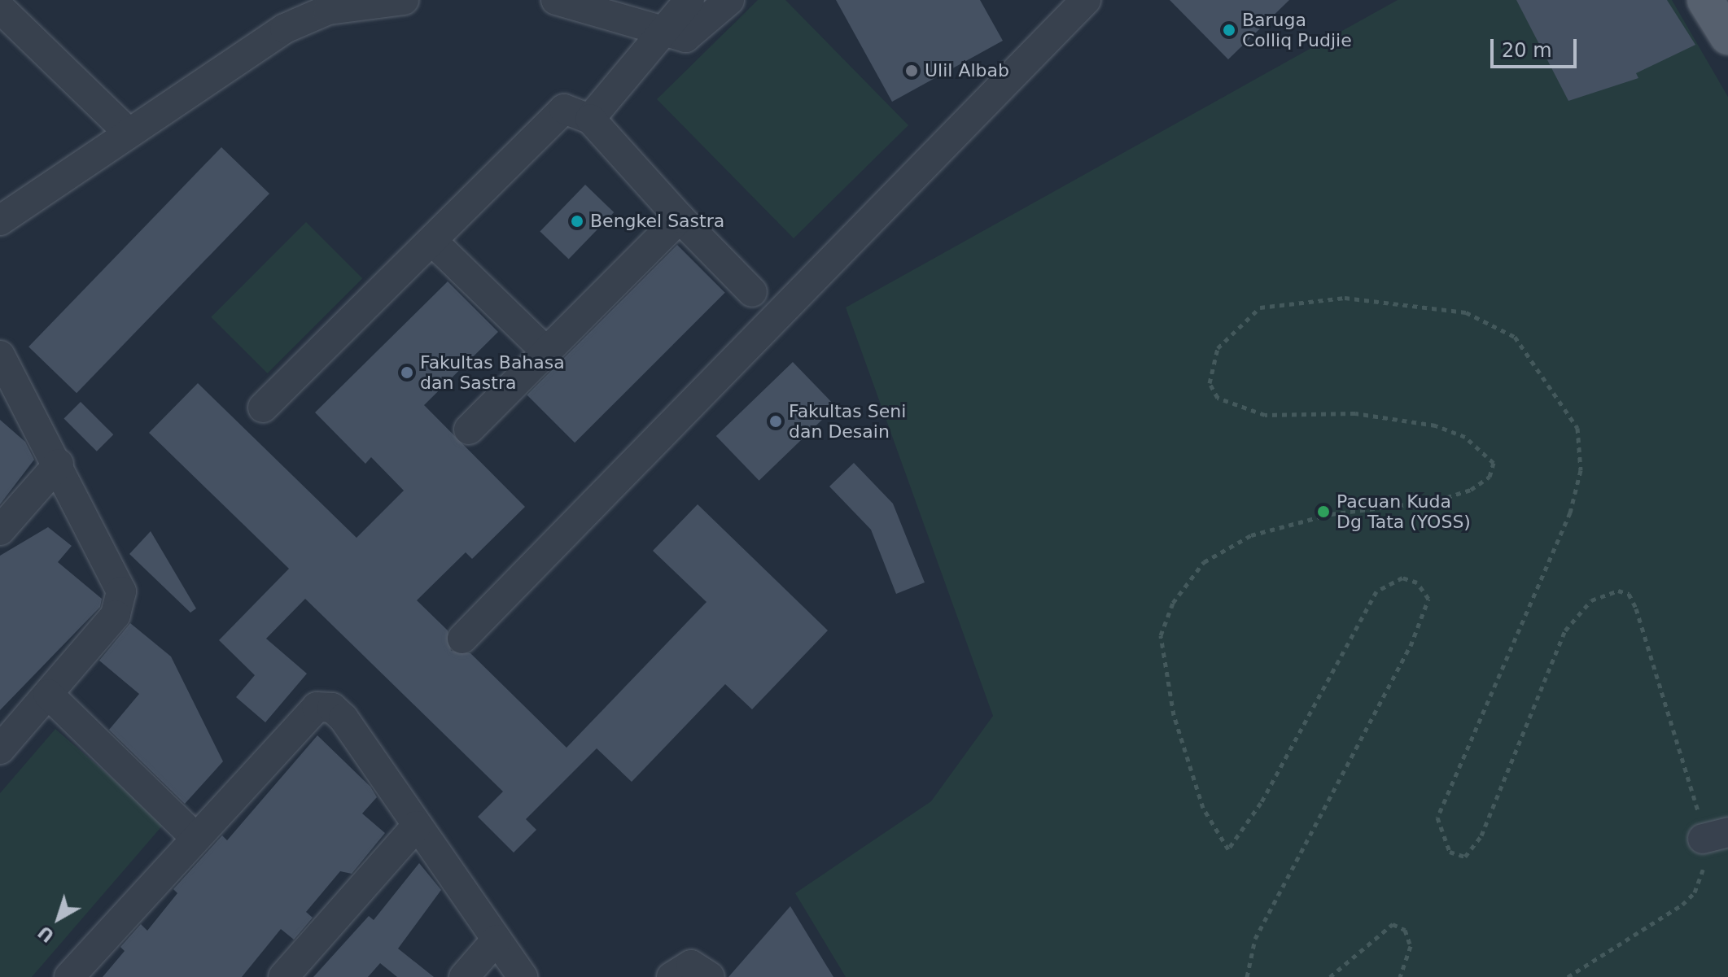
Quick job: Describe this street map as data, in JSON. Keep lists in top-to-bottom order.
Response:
{
  "places": [
    "Baruga Colliq Pudjie",
    "Ulil Albab",
    "Bengkel Sastra",
    "Fakultas Bahasa dan Sastra",
    "Fakultas Seni dan Desain",
    "Pacuan Kuda Dg Tata (YOSS)"
  ],
  "scale_bar": "20 m",
  "north": "bottom left"
}
